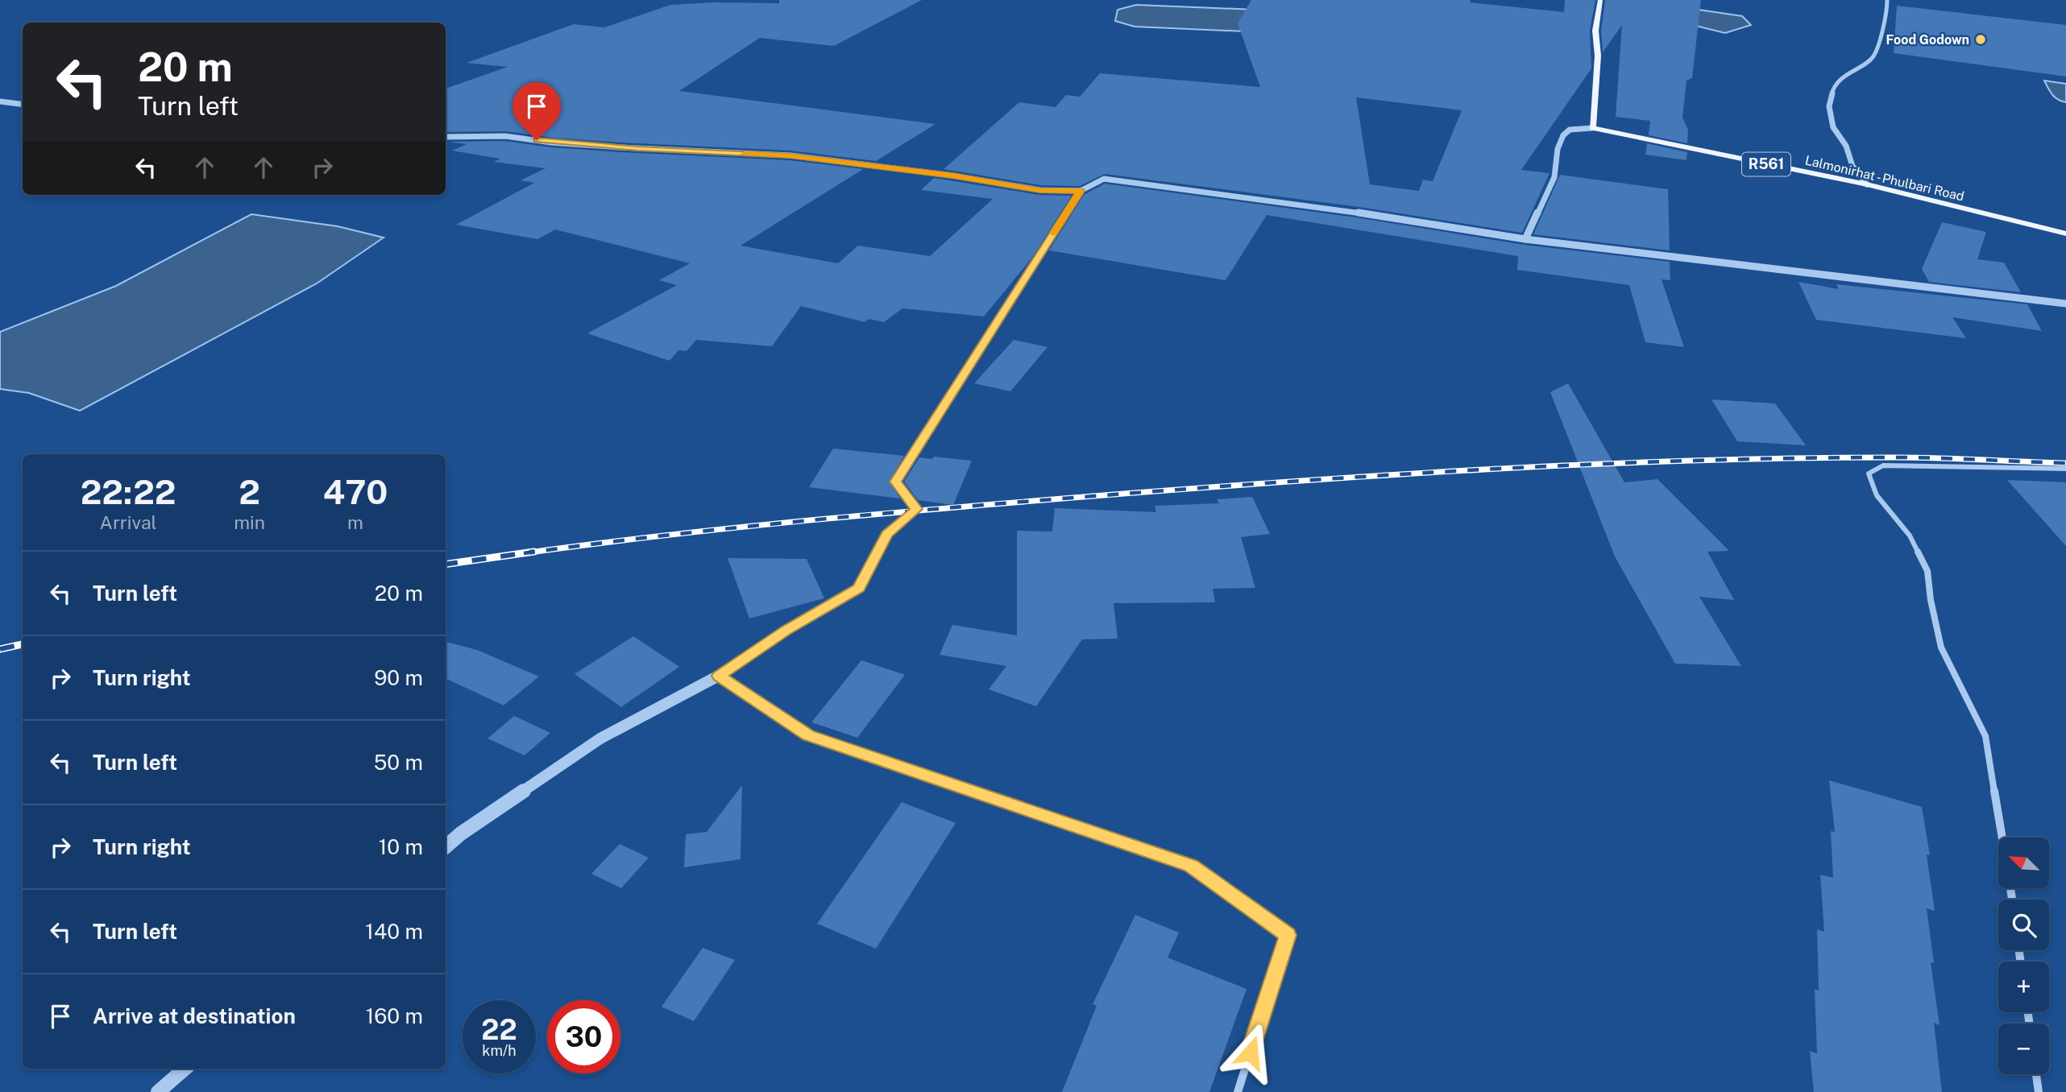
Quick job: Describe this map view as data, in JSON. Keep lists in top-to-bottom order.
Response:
{
  "streets": {
    "main road": ["R561", "Lalmonirhat - Phulbari Road"]
  },
  "places": ["Food Godown"],
  "north": "top left",
  "page": {
    "turn": ["20 m", "Turn left"],
    "eta": [
      "22:22",
      "Arrival",
      "2",
      "min",
      "470",
      "m"
    ],
    "list": [
      {
        "name": "Turn left",
        "value": "20 m"
      },
      {
        "name": "Turn right",
        "value": "90 m"
      },
      {
        "name": "Turn left",
        "value": "50 m"
      },
      {
        "name": "Turn right",
        "value": "10 m"
      },
      {
        "name": "Turn left",
        "value": "140 m"
      },
      {
        "name": "Arrive at destination",
        "value": "160 m"
      }
    ],
    "map_buttons": ["+", "−"],
    "speed": "22 km/h",
    "limit": "30"
  }
}
